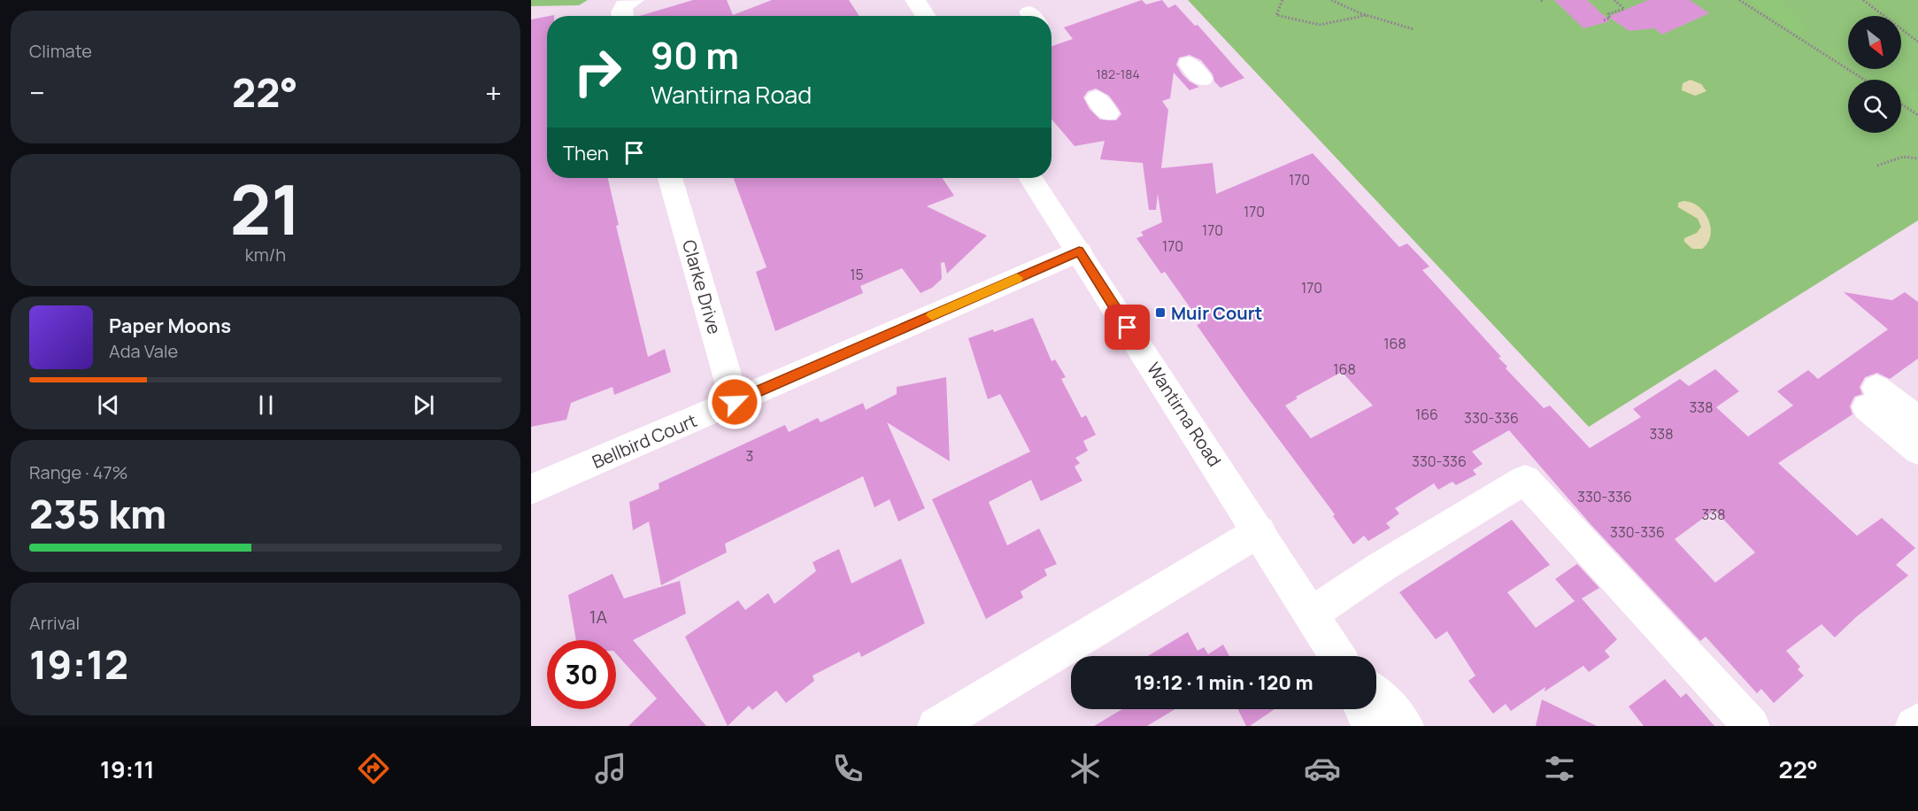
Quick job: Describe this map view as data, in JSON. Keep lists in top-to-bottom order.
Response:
{
  "streets": {
    "street": ["Clarke Drive", "Wantirna Road", "Bellbird Court"]
  },
  "crossings": [
    ["Clarke Drive", "Bellbird Court"],
    ["Wantirna Road", "Bellbird Court"]
  ],
  "places": {
    "transit": ["Muir Court"]
  },
  "house_numbers": [
    "182-184",
    "170",
    "170",
    "170",
    "170",
    "15",
    "170",
    "168",
    "168",
    "338",
    "166",
    "330-336",
    "338",
    "3",
    "330-336",
    "330-336",
    "338",
    "330-336",
    "1A"
  ],
  "north": "bottom right",
  "page": {
    "tile": [
      "Climate",
      ["21", "km/h"],
      ["Range · 47%", "235 km"],
      ["Arrival", "19:12"]
    ],
    "turn": ["90 m", "Wantirna Road"],
    "heat": ["−", "22°", "+"],
    "then": "Then",
    "song": ["Paper Moons", "Ada Vale"],
    "limit": "30",
    "trip": "19:12 · 1 min · 120 m",
    "tabs": ["19:11", "22°"]
  }
}
